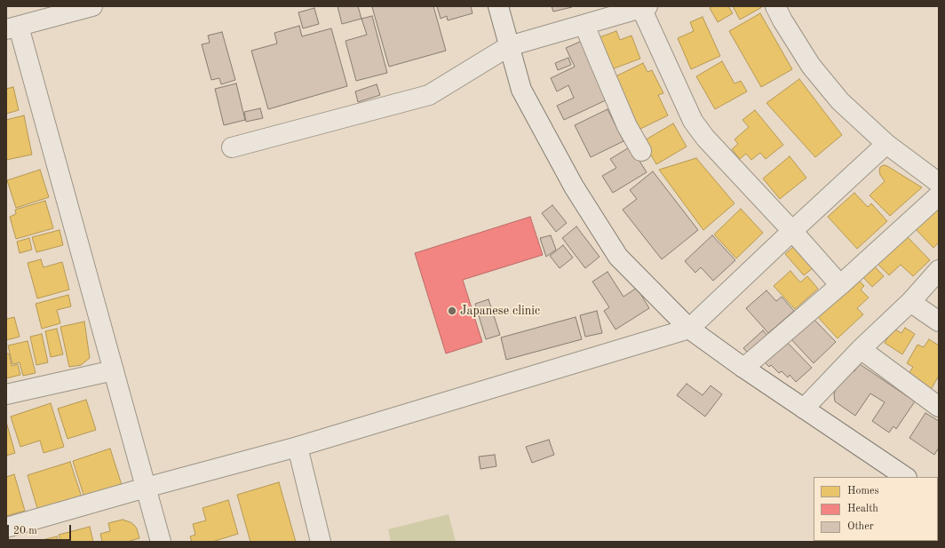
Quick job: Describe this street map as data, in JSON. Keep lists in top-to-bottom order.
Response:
{
  "places": ["Japanese clinic"],
  "legend": ["Homes", "Health", "Other"],
  "scale_bar": "20 m"
}
